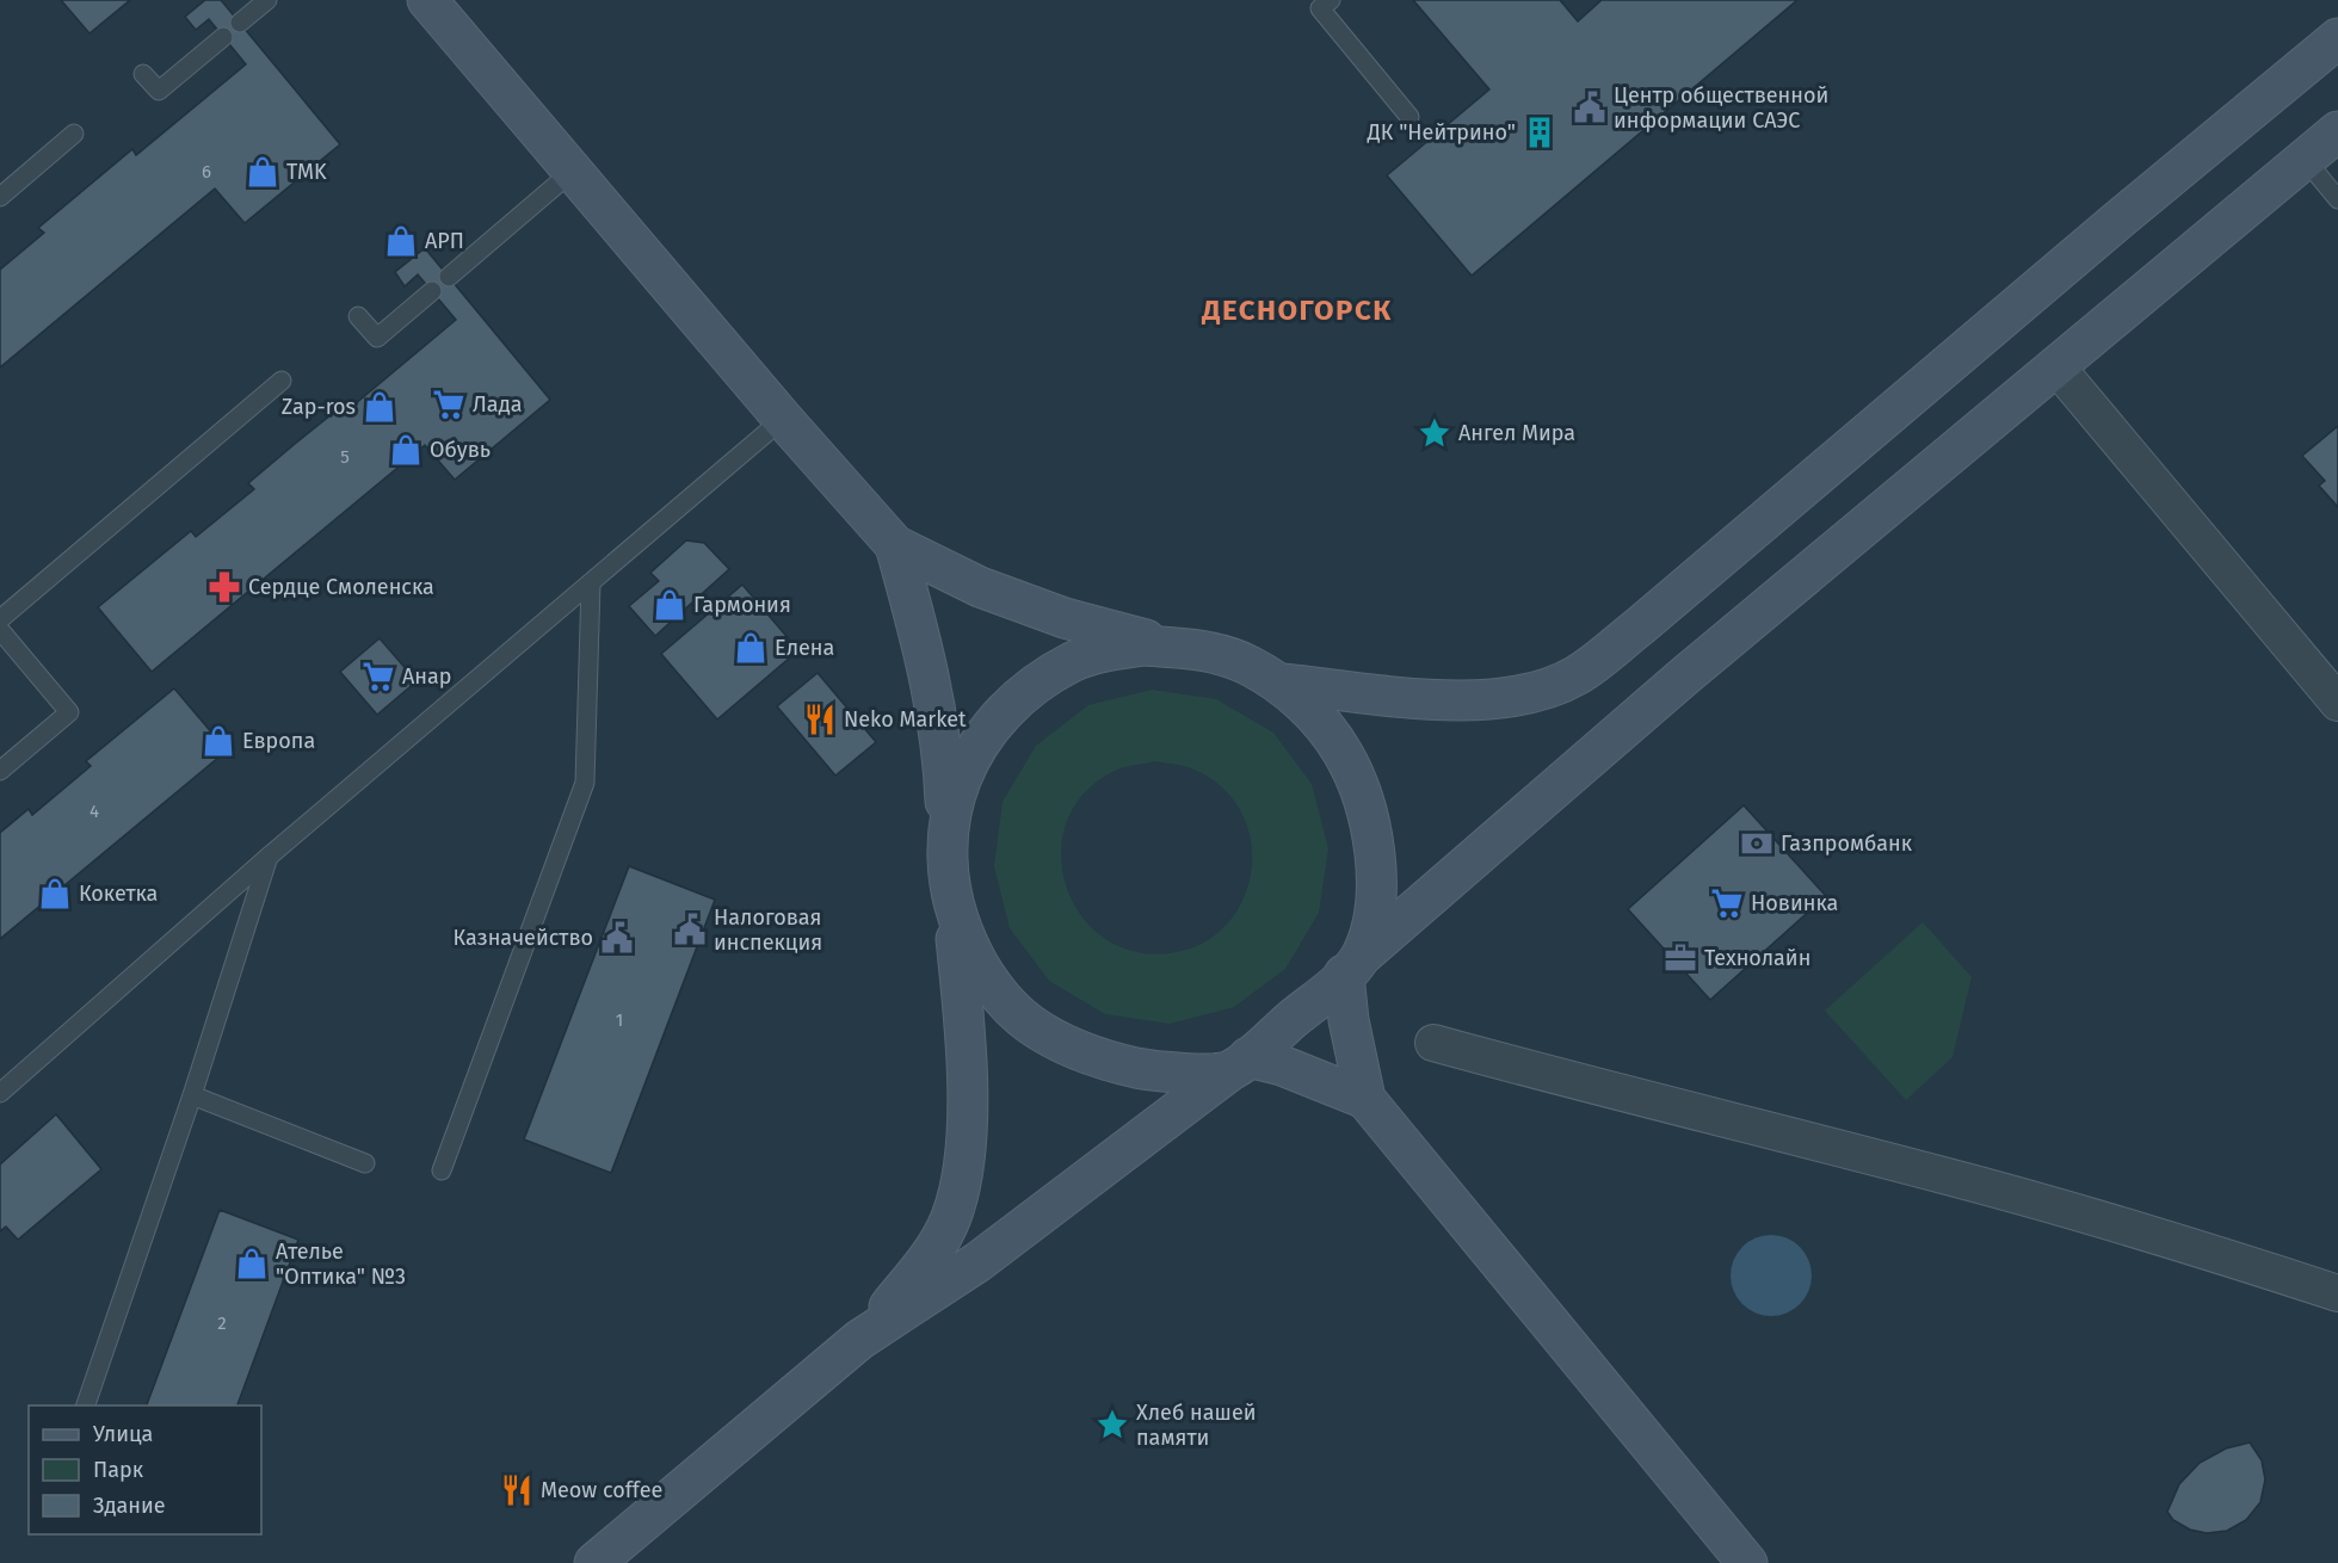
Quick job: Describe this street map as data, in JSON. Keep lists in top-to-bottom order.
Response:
{
  "districts": ["ДЕСНОГОРСК"],
  "places": {
    "public building": ["Центр общественной информации САЭС", "Налоговая инспекция", "Казначейство"],
    "building": ["ДК \"Нейтрино\""],
    "shop": [
      "TMK",
      "АРП",
      "Zap-ros",
      "Обувь",
      "Гармония",
      "Елена",
      "Европа",
      "Кокетка",
      "Ателье \"Оптика\" №3"
    ],
    "supermarket": ["Лада", "Анар", "Новинка"],
    "place": ["Ангел Мира", "Хлеб нашей памяти"],
    "pharmacy": ["Сердце Смоленска"],
    "restaurant": ["Neko Market", "Meow coffee"],
    "bank": ["Газпромбанк"],
    "office": ["Технолайн"]
  },
  "house_numbers": [
    "6",
    "5",
    "4",
    "1",
    "2"
  ],
  "legend": ["Улица", "Парк", "Здание"]
}
